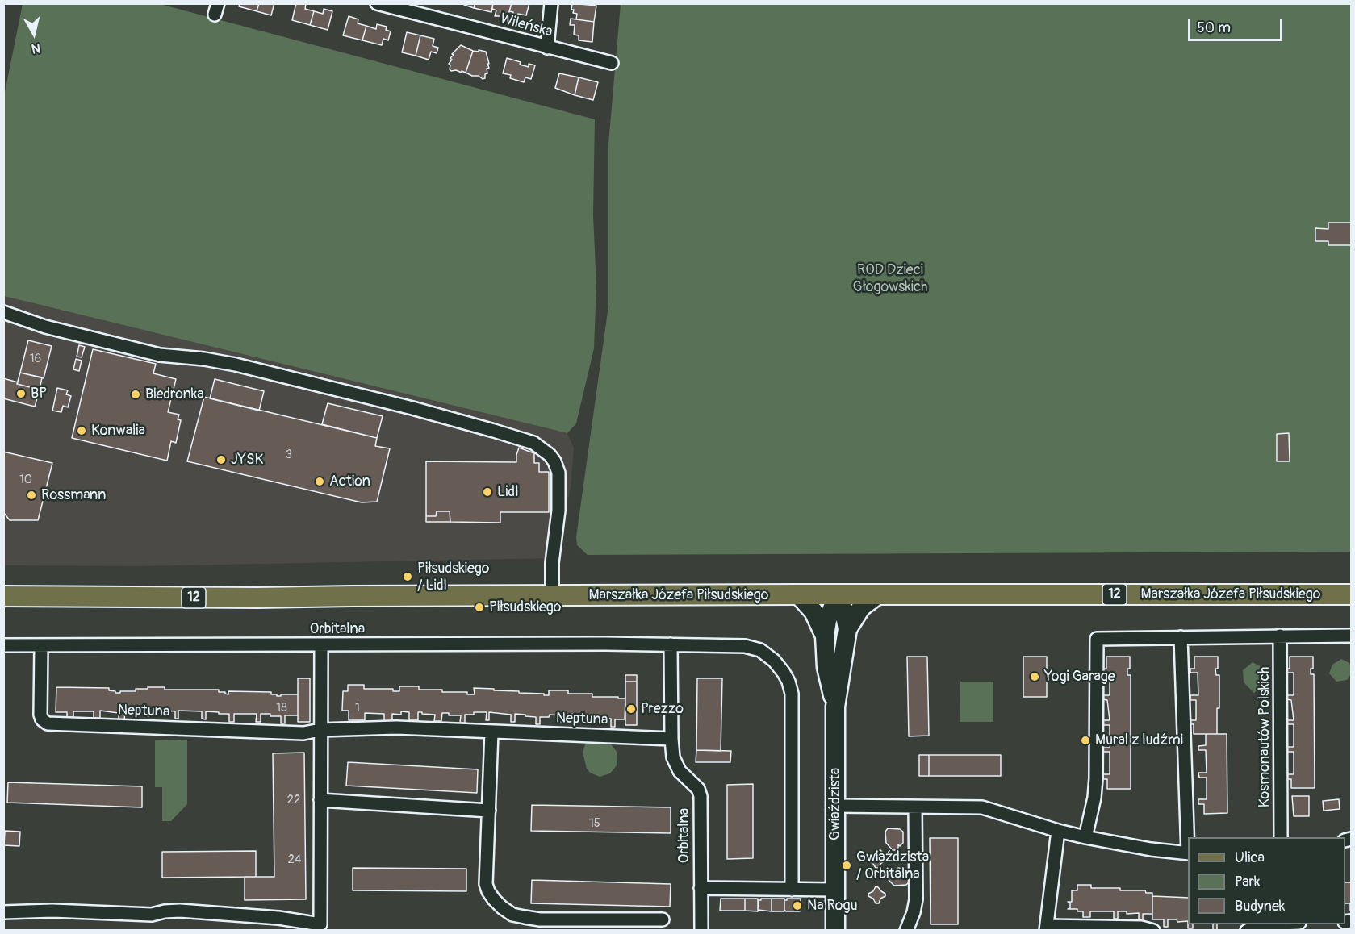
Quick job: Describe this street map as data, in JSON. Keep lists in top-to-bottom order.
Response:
{
  "streets": {
    "main road": ["12", "Marszałka Józefa Piłsudskiego"],
    "street": [
      "Wileńska",
      "Orbitalna",
      "Neptuna",
      "Kosmonautów Polskich",
      "Gwiaździsta"
    ]
  },
  "crossings": [
    ["Marszałka Józefa Piłsudskiego", "Gwiaździsta"],
    ["Orbitalna", "Neptuna"]
  ],
  "parks": ["ROD Dzieci Głogowskich"],
  "places": [
    "BP",
    "Biedronka",
    "Konwalia",
    "JYSK",
    "Action",
    "Lidl",
    "Rossmann",
    "Piłsudskiego / Lidl",
    "Piłsudskiego",
    "Yogi Garage",
    "Prezzo",
    "Mural z ludźmi",
    "Gwiaździsta / Orbitalna",
    "Na Rogu"
  ],
  "house_numbers": [
    "16",
    "3",
    "10",
    "18",
    "1",
    "22",
    "15",
    "24"
  ],
  "legend": ["Ulica", "Park", "Budynek"],
  "scale_bar": "50 m",
  "north": "bottom"
}
